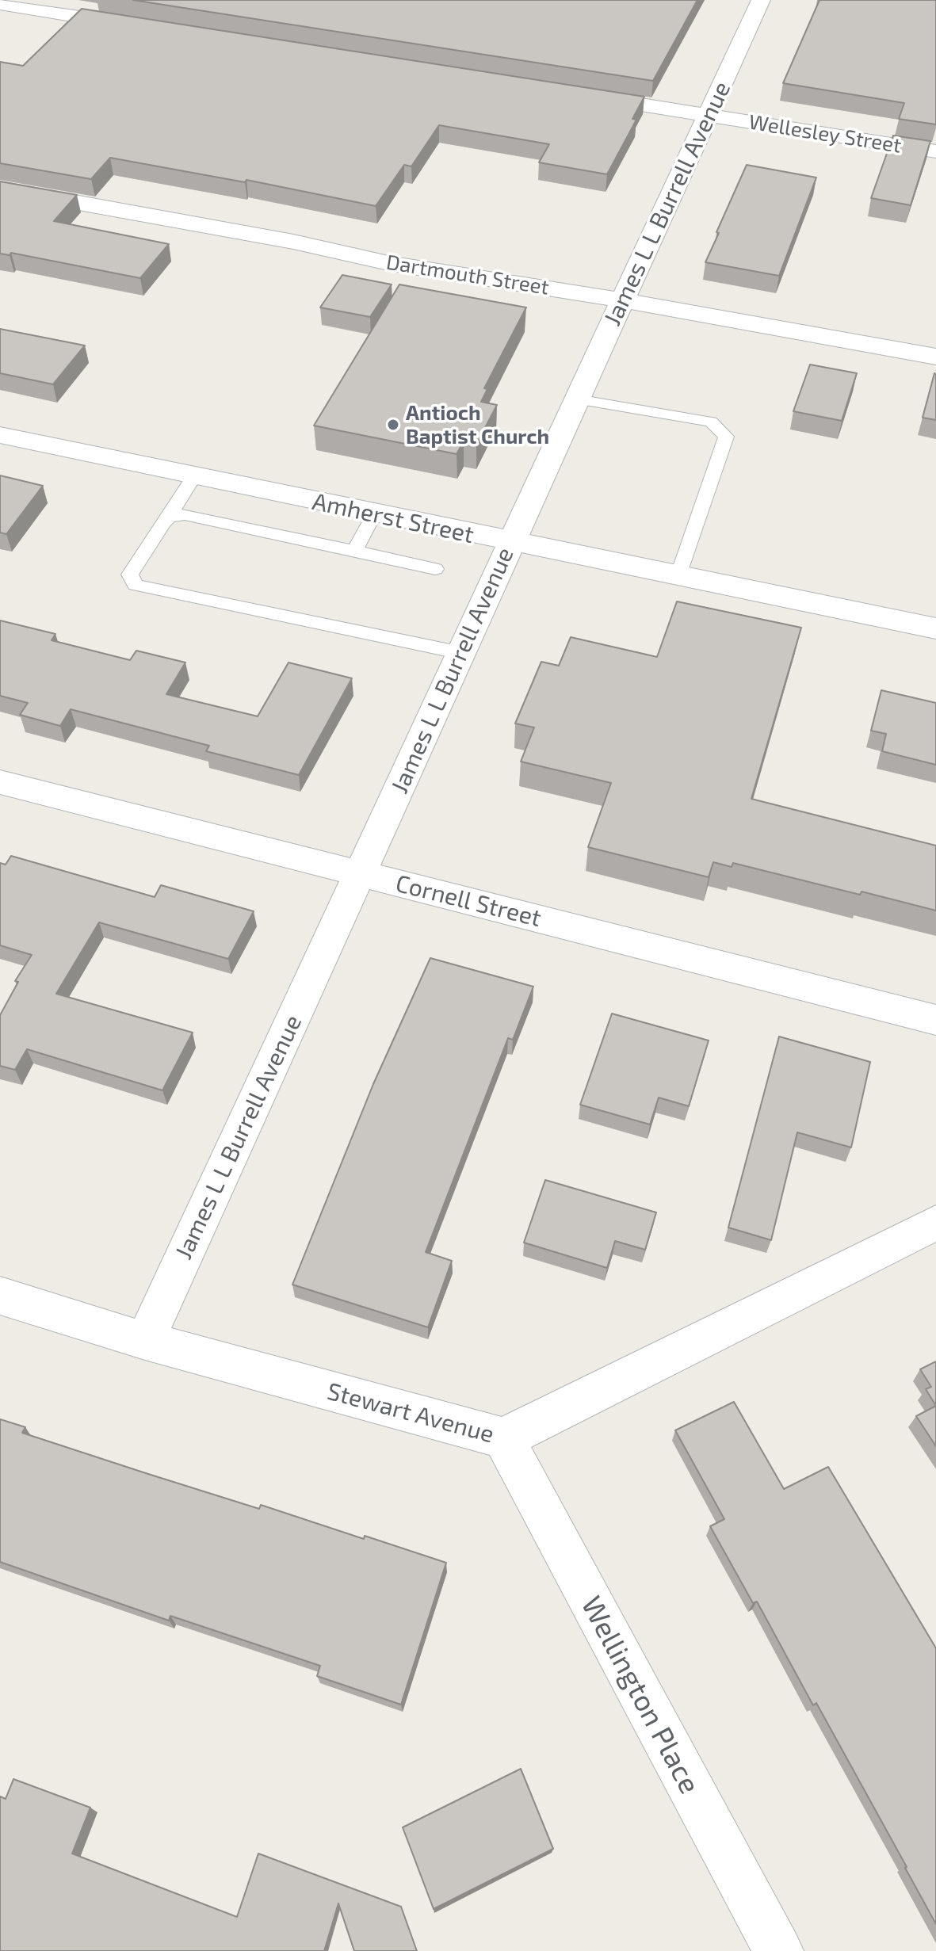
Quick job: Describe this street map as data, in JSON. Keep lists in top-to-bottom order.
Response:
{
  "streets": {
    "street": [
      "Wellesley Street",
      "James L L Burrell Avenue",
      "Dartmouth Street",
      "Amherst Street",
      "Cornell Street",
      "Stewart Avenue",
      "Wellington Place"
    ]
  },
  "crossings": [
    ["Wellesley Street", "James L L Burrell Avenue"],
    ["James L L Burrell Avenue", "Dartmouth Street"],
    ["James L L Burrell Avenue", "Amherst Street"],
    ["James L L Burrell Avenue", "Cornell Street"],
    ["James L L Burrell Avenue", "Stewart Avenue"],
    ["Stewart Avenue", "Wellington Place"]
  ],
  "places": ["Antioch Baptist Church"]
}
